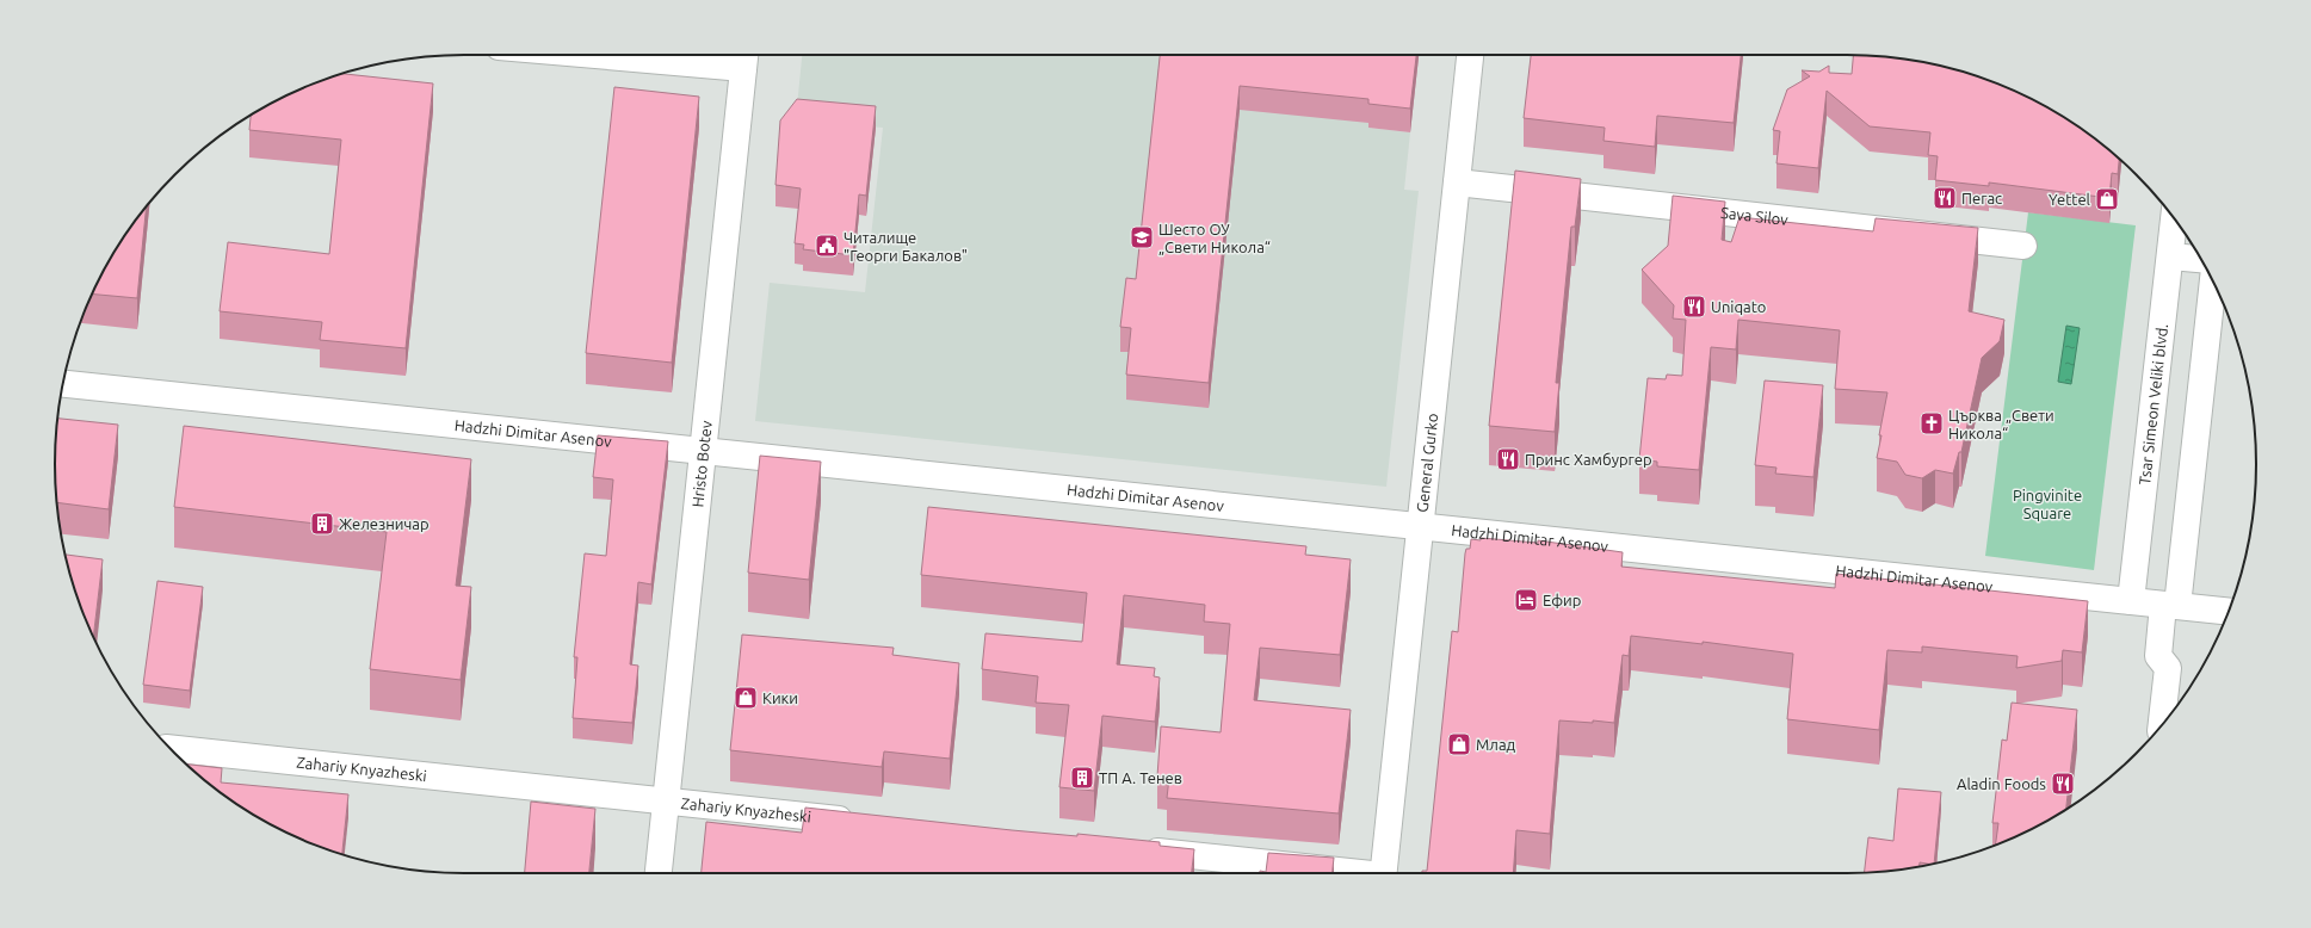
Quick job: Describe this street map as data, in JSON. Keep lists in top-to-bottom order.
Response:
{
  "streets": {
    "street": [
      "Sava Silov",
      "Tsar Simeon Veliki blvd.",
      "Hadzhi Dimitar Asenov",
      "General Gurko",
      "Hristo Botev",
      "Zahariy Knyazheski"
    ]
  },
  "crossings": [
    ["Sava Silov", "General Gurko"],
    ["Tsar Simeon Veliki blvd.", "Hadzhi Dimitar Asenov"],
    ["Hadzhi Dimitar Asenov", "General Gurko"],
    ["Hadzhi Dimitar Asenov", "Hristo Botev"],
    ["Hristo Botev", "Zahariy Knyazheski"]
  ],
  "parks": ["Pingvinite Square"],
  "places": {
    "restaurant": [
      "Пегас",
      "Uniqato",
      "Принс Хамбургер",
      "Aladin Foods"
    ],
    "shop": ["Yettel", "Кики", "Млад"],
    "school or university": ["Шесто ОУ „Свети Никола“"],
    "public building": ["Читалище \"Георги Бакалов\""],
    "church": ["Църква „Свети Никола“"],
    "building": ["Железничар", "ТП А. Тенев"],
    "hotel": ["Ефир"]
  }
}
